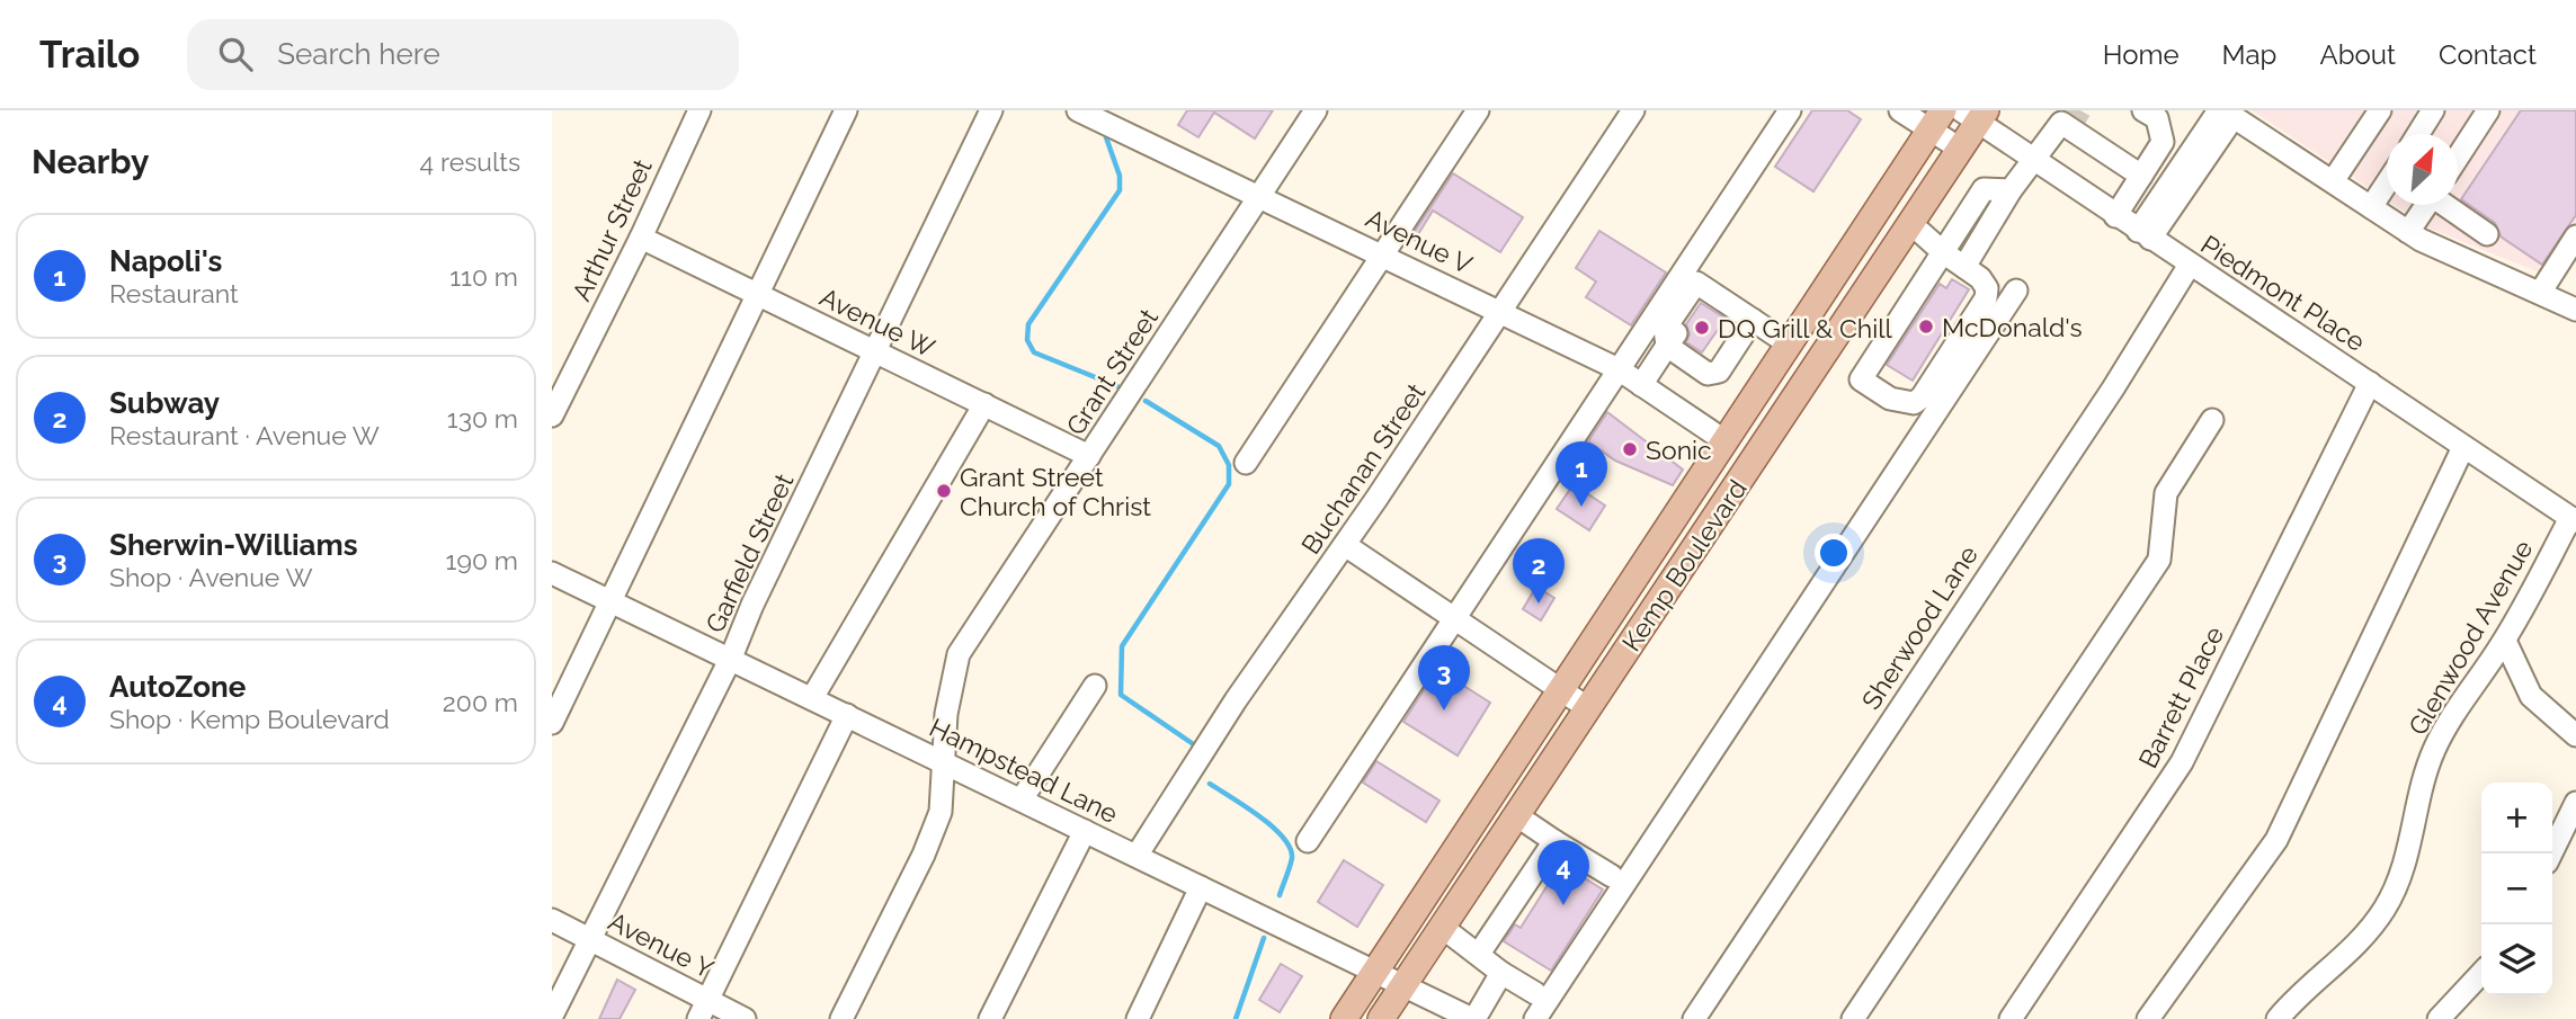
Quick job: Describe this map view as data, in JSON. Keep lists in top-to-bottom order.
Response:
{
  "streets": {
    "main road": ["Kemp Boulevard"],
    "street": [
      "Arthur Street",
      "Avenue V",
      "Piedmont Place",
      "Avenue W",
      "Grant Street",
      "Buchanan Street",
      "Garfield Street",
      "Sherwood Lane",
      "Glenwood Avenue",
      "Barrett Place",
      "Hampstead Lane",
      "Avenue Y"
    ]
  },
  "crossings": [
    ["Arthur Street", "Avenue W"],
    ["Avenue V", "Grant Street"],
    ["Avenue V", "Buchanan Street"],
    ["Avenue V", "Kemp Boulevard"],
    ["Piedmont Place", "Kemp Boulevard"],
    ["Piedmont Place", "Sherwood Lane"],
    ["Piedmont Place", "Glenwood Avenue"],
    ["Piedmont Place", "Barrett Place"],
    ["Avenue W", "Grant Street"],
    ["Avenue W", "Garfield Street"],
    ["Grant Street", "Hampstead Lane"],
    ["Buchanan Street", "Hampstead Lane"],
    ["Garfield Street", "Hampstead Lane"],
    ["Garfield Street", "Avenue Y"],
    ["Kemp Boulevard", "Hampstead Lane"]
  ],
  "places": [
    "McDonald's",
    "DQ Grill & Chill",
    "Sonic",
    "Grant Street Church of Christ"
  ],
  "north": "top right",
  "page": {
    "header": "Trailo",
    "search": "Search here",
    "nav": [
      "Home",
      "Map",
      "About",
      "Contact"
    ],
    "heading": ["Nearby", "4 results"],
    "list": [
      {
        "mark": "1",
        "name": "Napoli's",
        "note": "Restaurant",
        "value": "110 m"
      },
      {
        "mark": "2",
        "name": "Subway",
        "note": "Restaurant · Avenue W",
        "value": "130 m"
      },
      {
        "mark": "3",
        "name": "Sherwin-Williams",
        "note": "Shop · Avenue W",
        "value": "190 m"
      },
      {
        "mark": "4",
        "name": "AutoZone",
        "note": "Shop · Kemp Boulevard",
        "value": "200 m"
      }
    ],
    "pins": [
      "1",
      "2",
      "3",
      "4"
    ],
    "map_buttons": ["+", "−"]
  }
}
